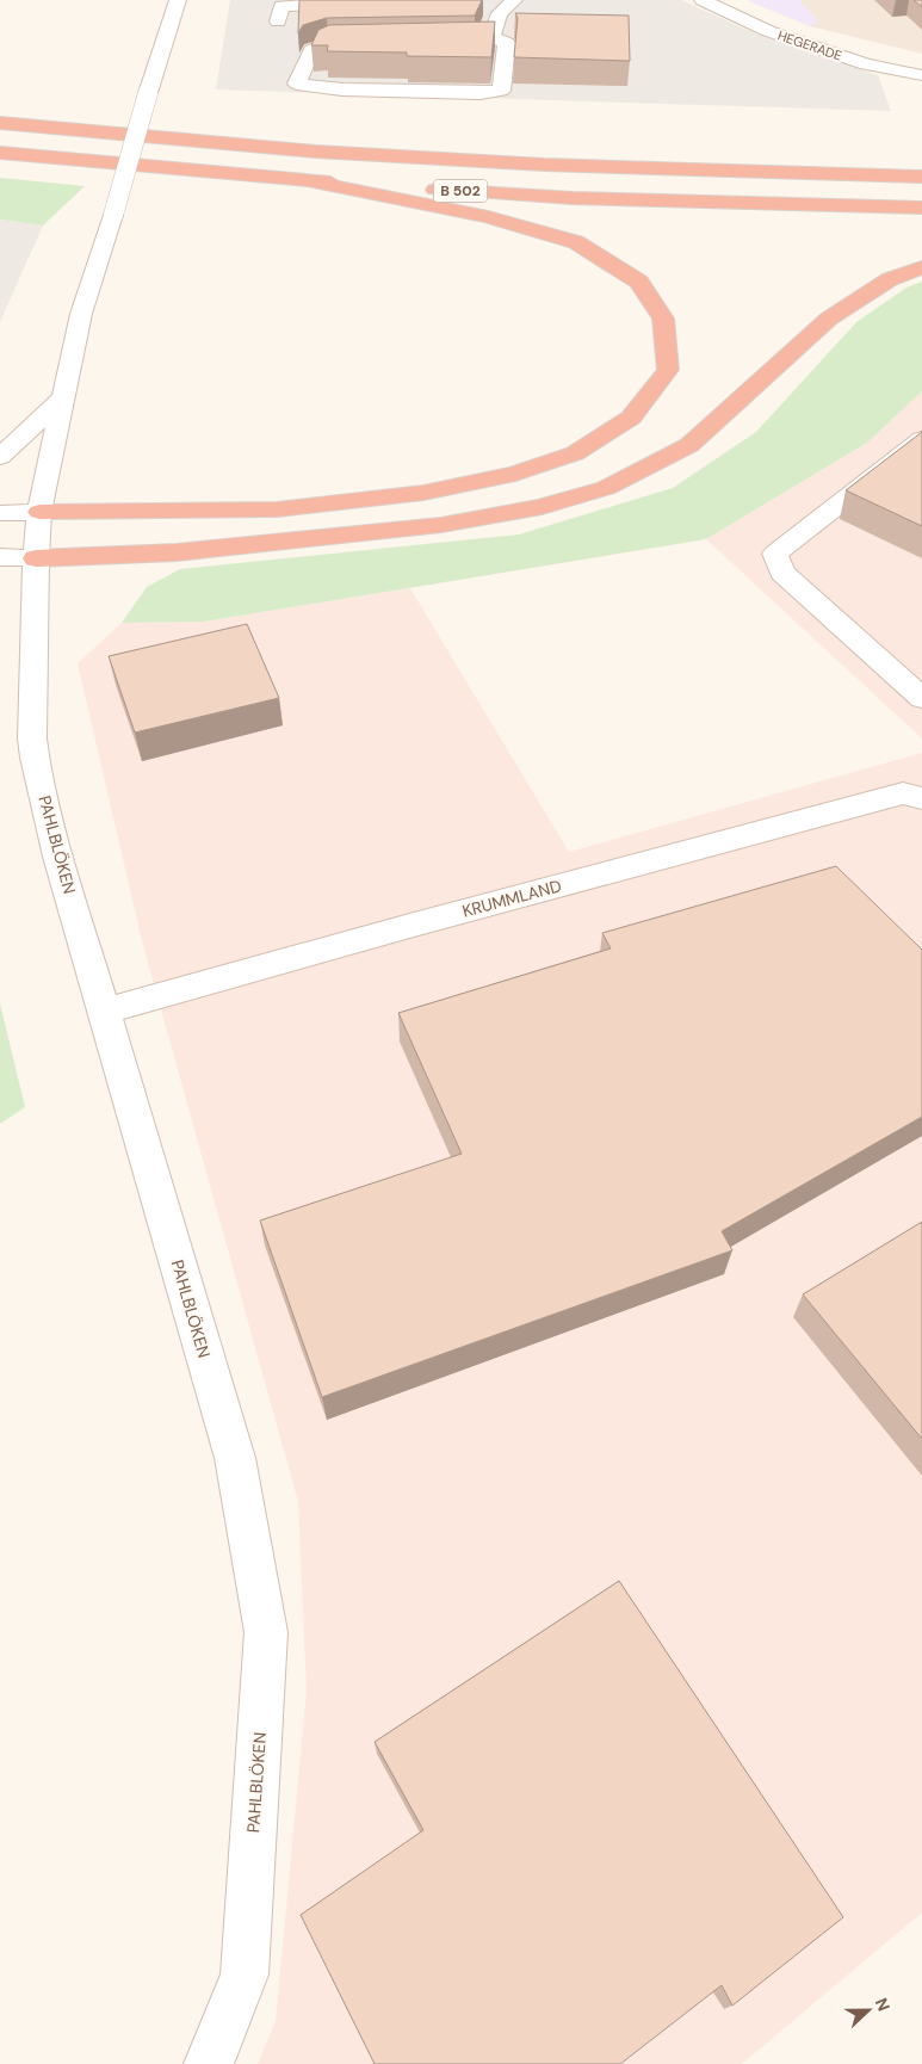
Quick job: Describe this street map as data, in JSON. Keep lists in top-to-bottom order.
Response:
{
  "streets": {
    "highway": ["B 502"],
    "street": ["HEGERADE", "PAHLBLÖKEN", "KRUMMLAND"]
  },
  "crossings": [
    ["PAHLBLÖKEN", "KRUMMLAND"]
  ],
  "north": "right"
}
